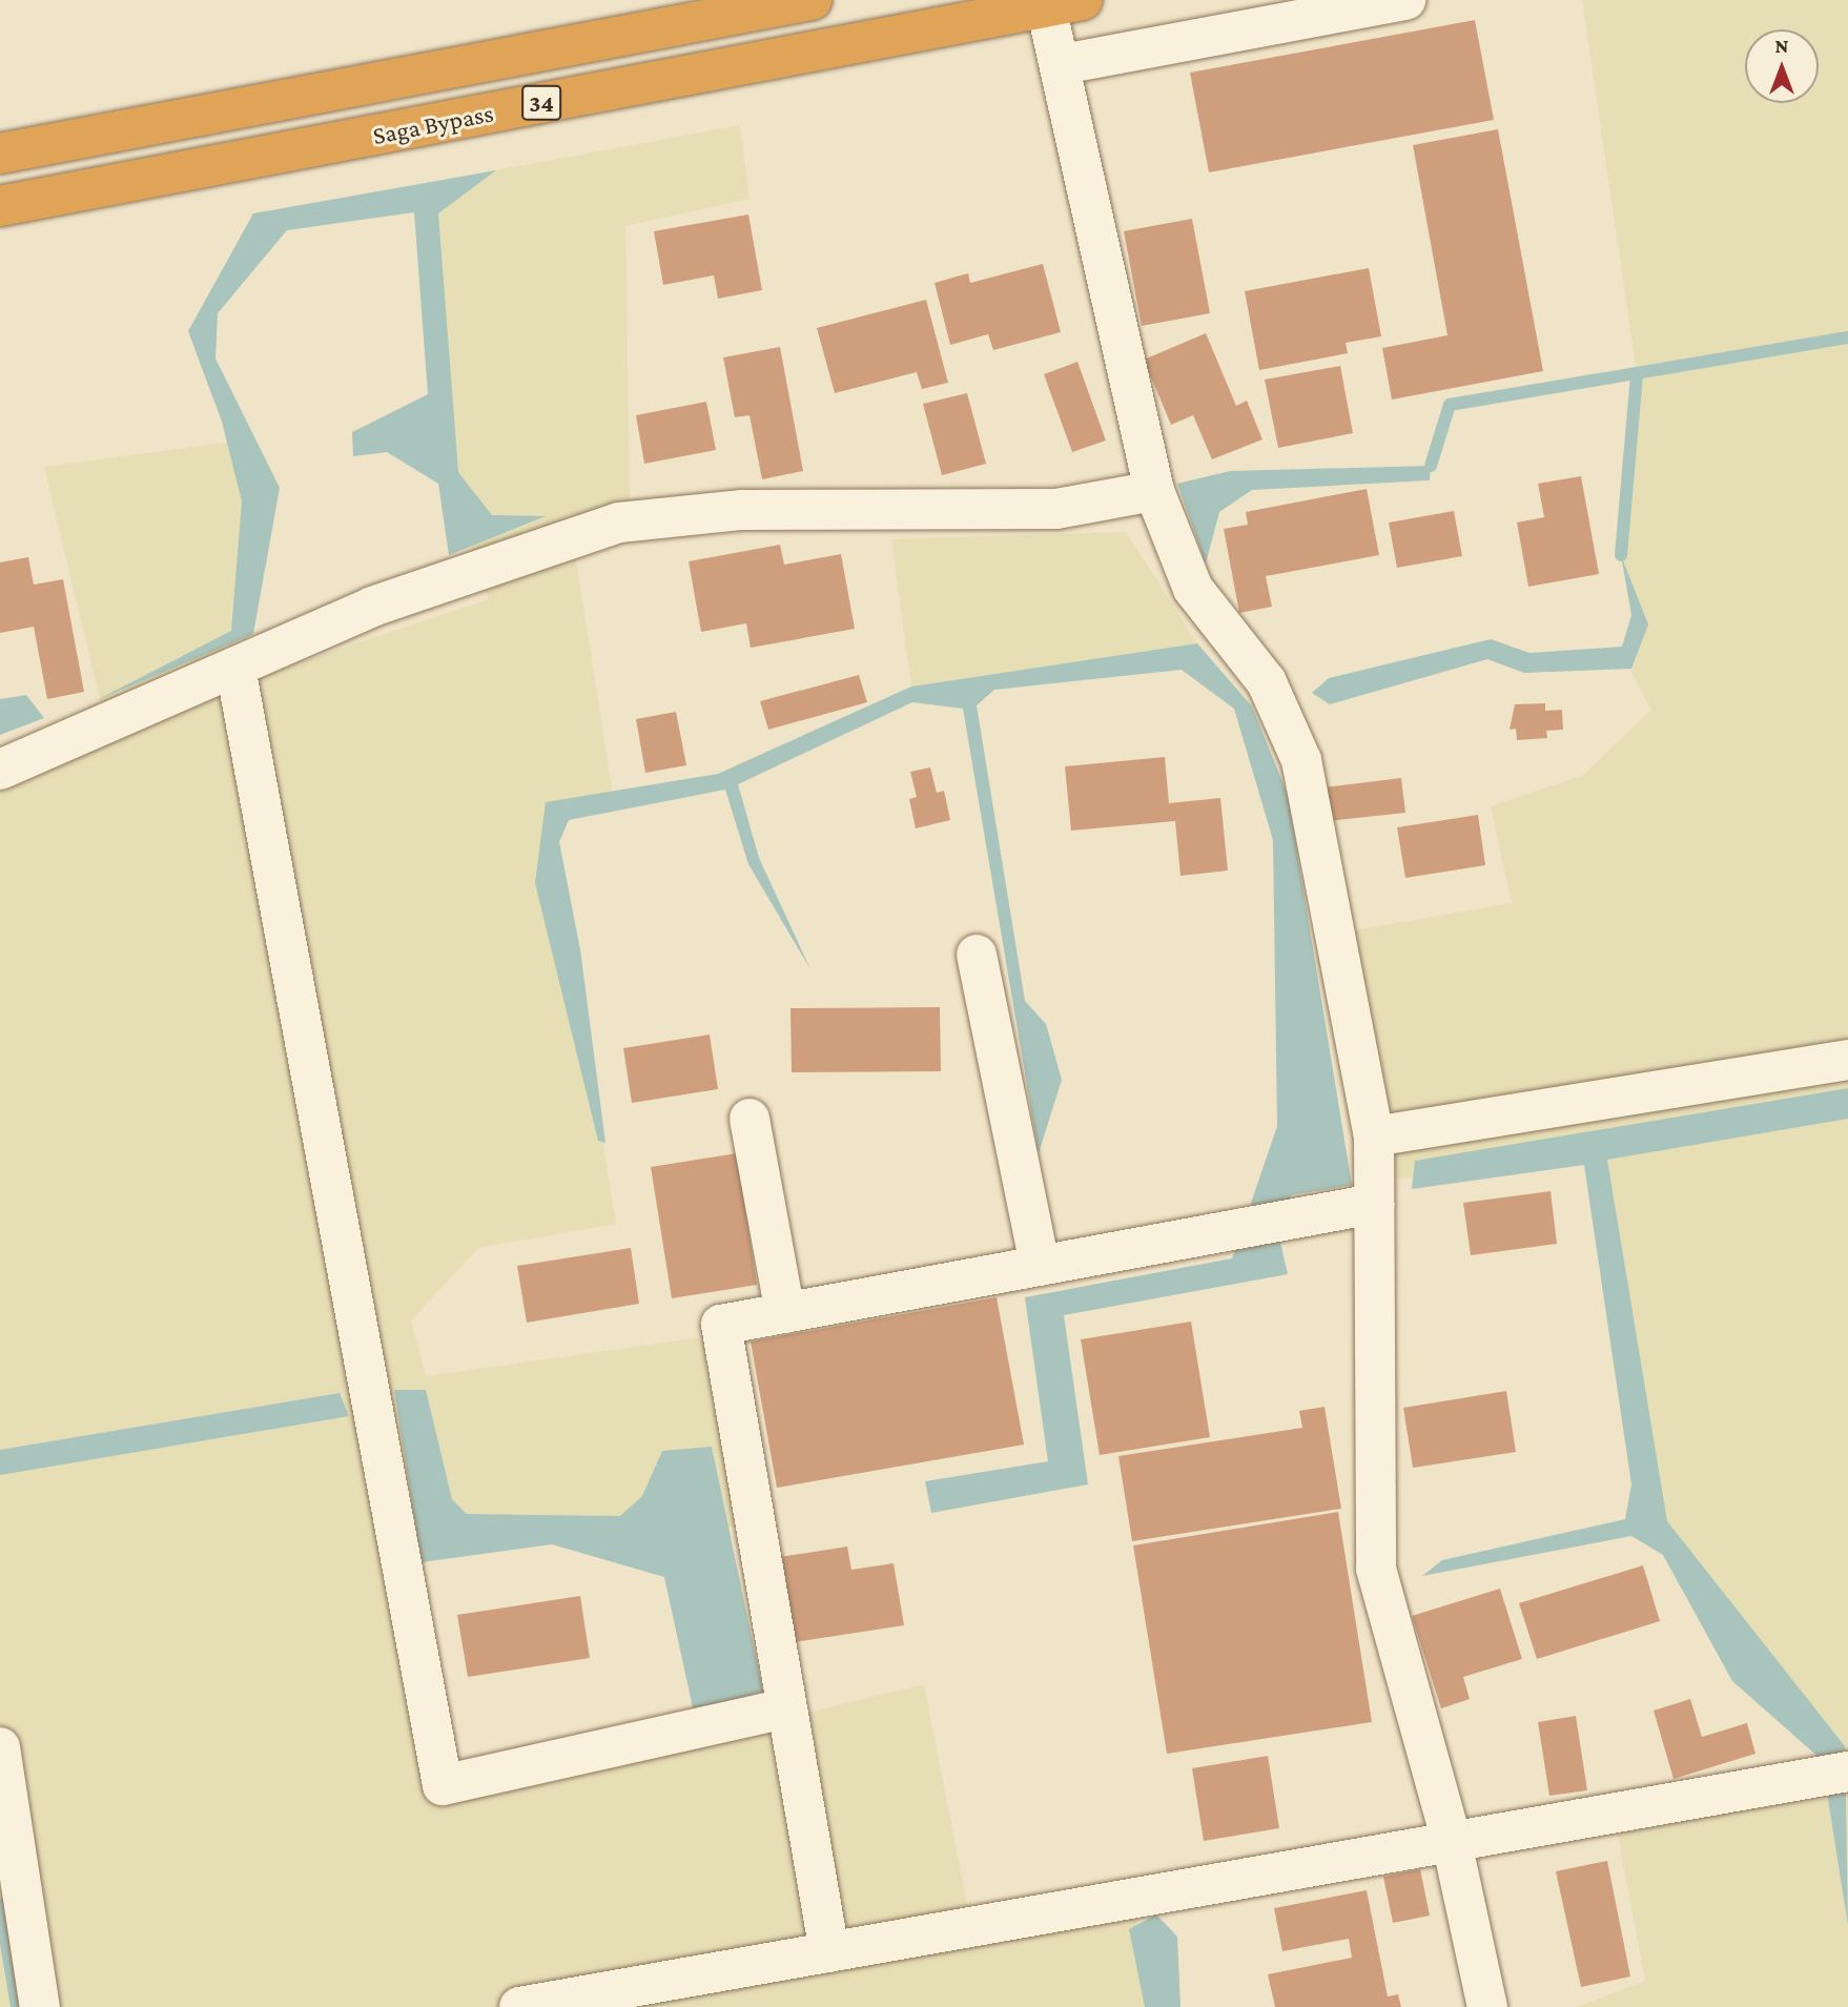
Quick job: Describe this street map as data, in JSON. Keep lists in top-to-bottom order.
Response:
{
  "streets": {
    "highway": ["34", "Saga Bypass"]
  },
  "north": "top"
}
